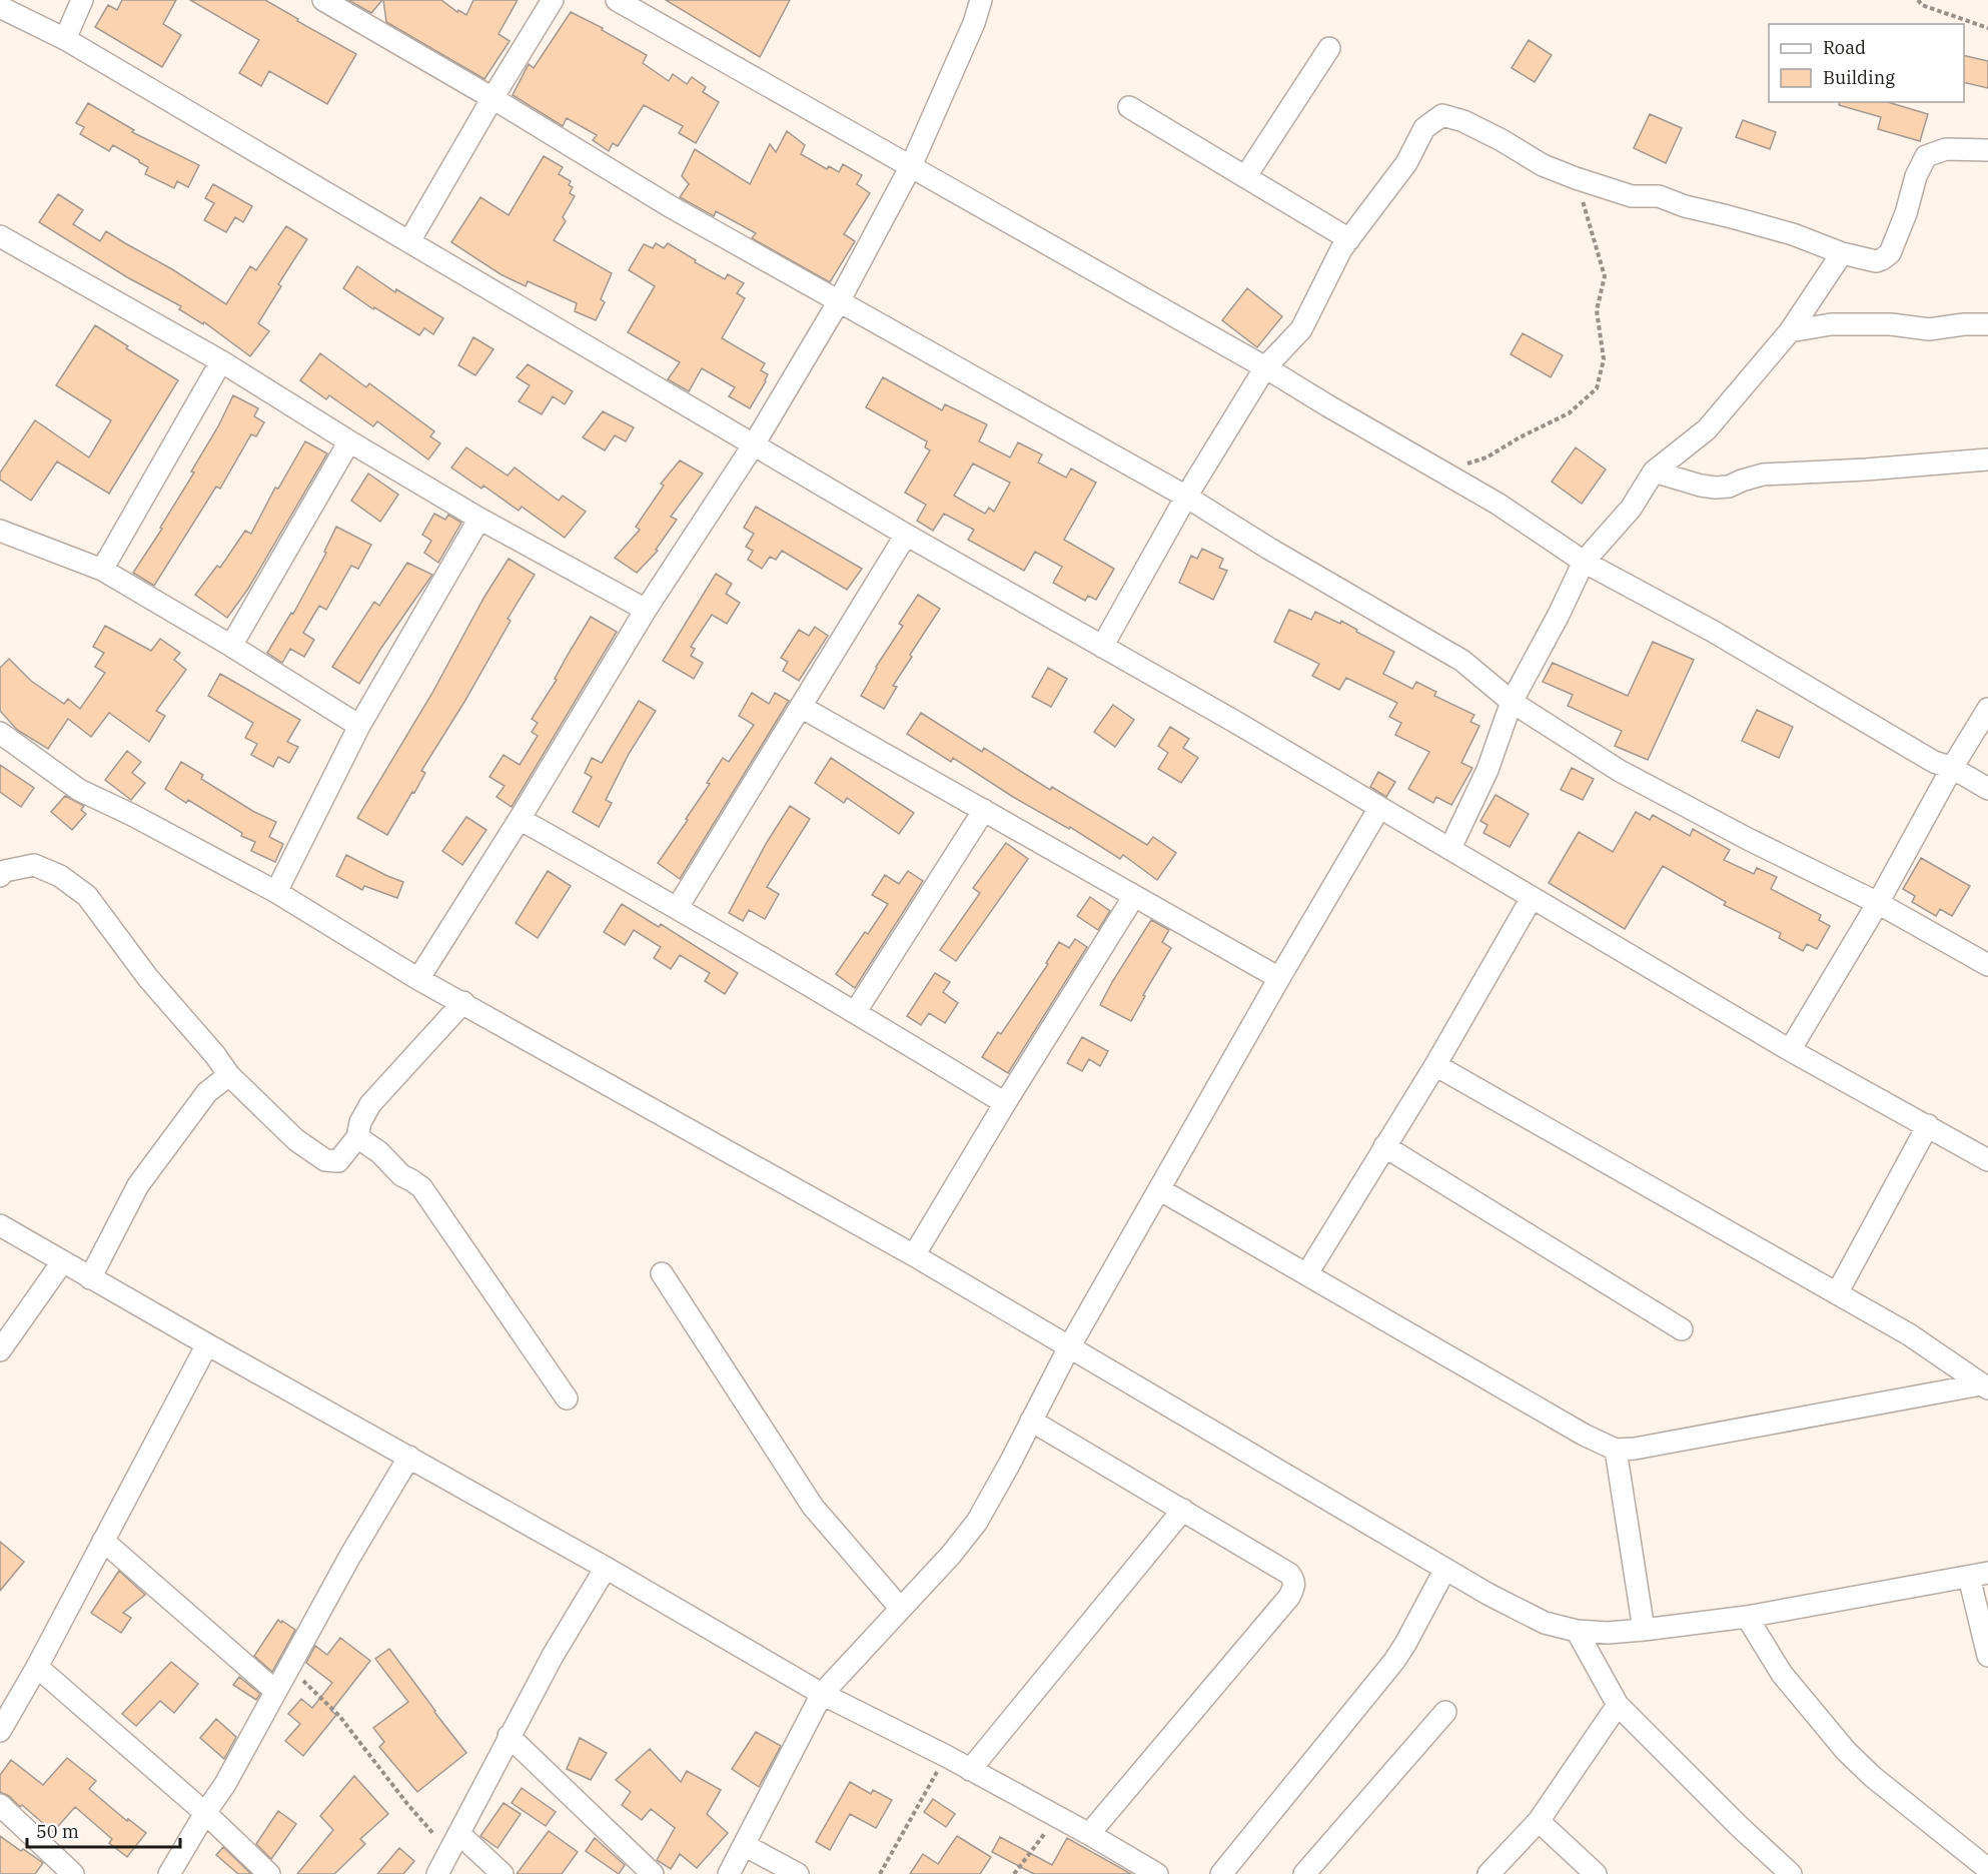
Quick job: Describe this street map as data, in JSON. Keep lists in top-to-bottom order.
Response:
{
  "legend": ["Road", "Building"],
  "scale_bar": "50 m"
}
